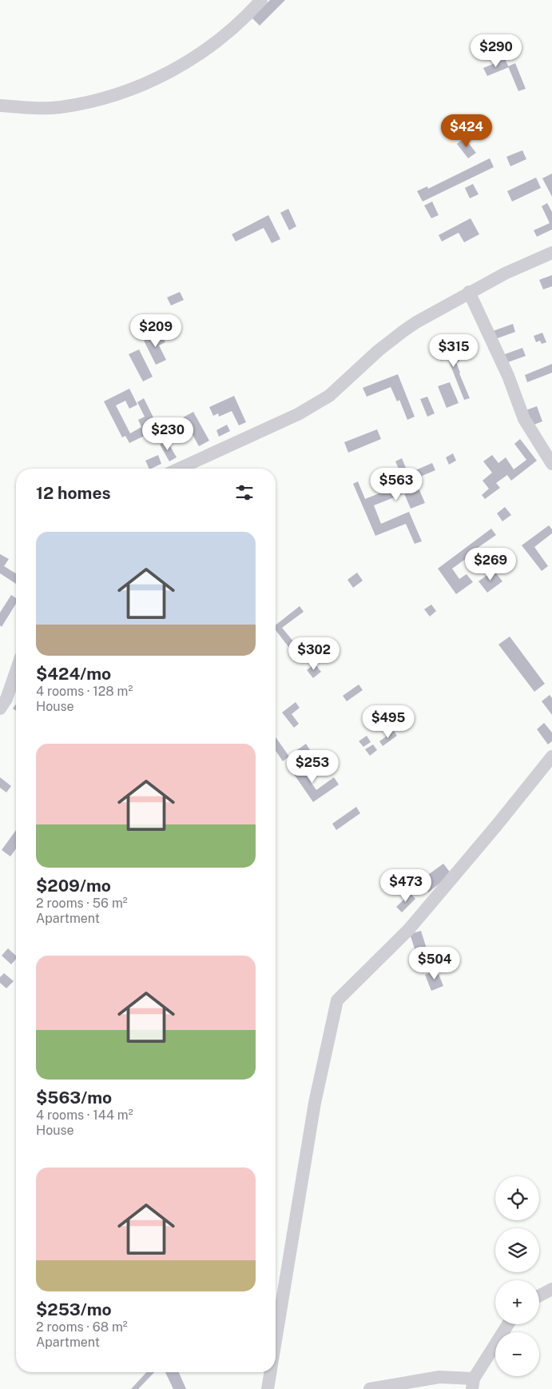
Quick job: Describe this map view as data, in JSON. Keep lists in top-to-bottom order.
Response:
{
  "page": {
    "price": [
      "$290",
      "$424",
      "$209",
      "$315",
      "$230",
      "$563",
      "$269",
      "$302",
      "$495",
      "$253",
      "$473",
      "$504"
    ],
    "heading": "12 homes",
    "list": [
      {
        "name": "$424/mo",
        "note": "4 rooms · 128 m² · House"
      },
      {
        "name": "$209/mo",
        "note": "2 rooms · 56 m² · Apartment"
      },
      {
        "name": "$563/mo",
        "note": "4 rooms · 144 m² · House"
      },
      {
        "name": "$253/mo",
        "note": "2 rooms · 68 m² · Apartment"
      }
    ],
    "map_buttons": ["+", "−"]
  }
}
